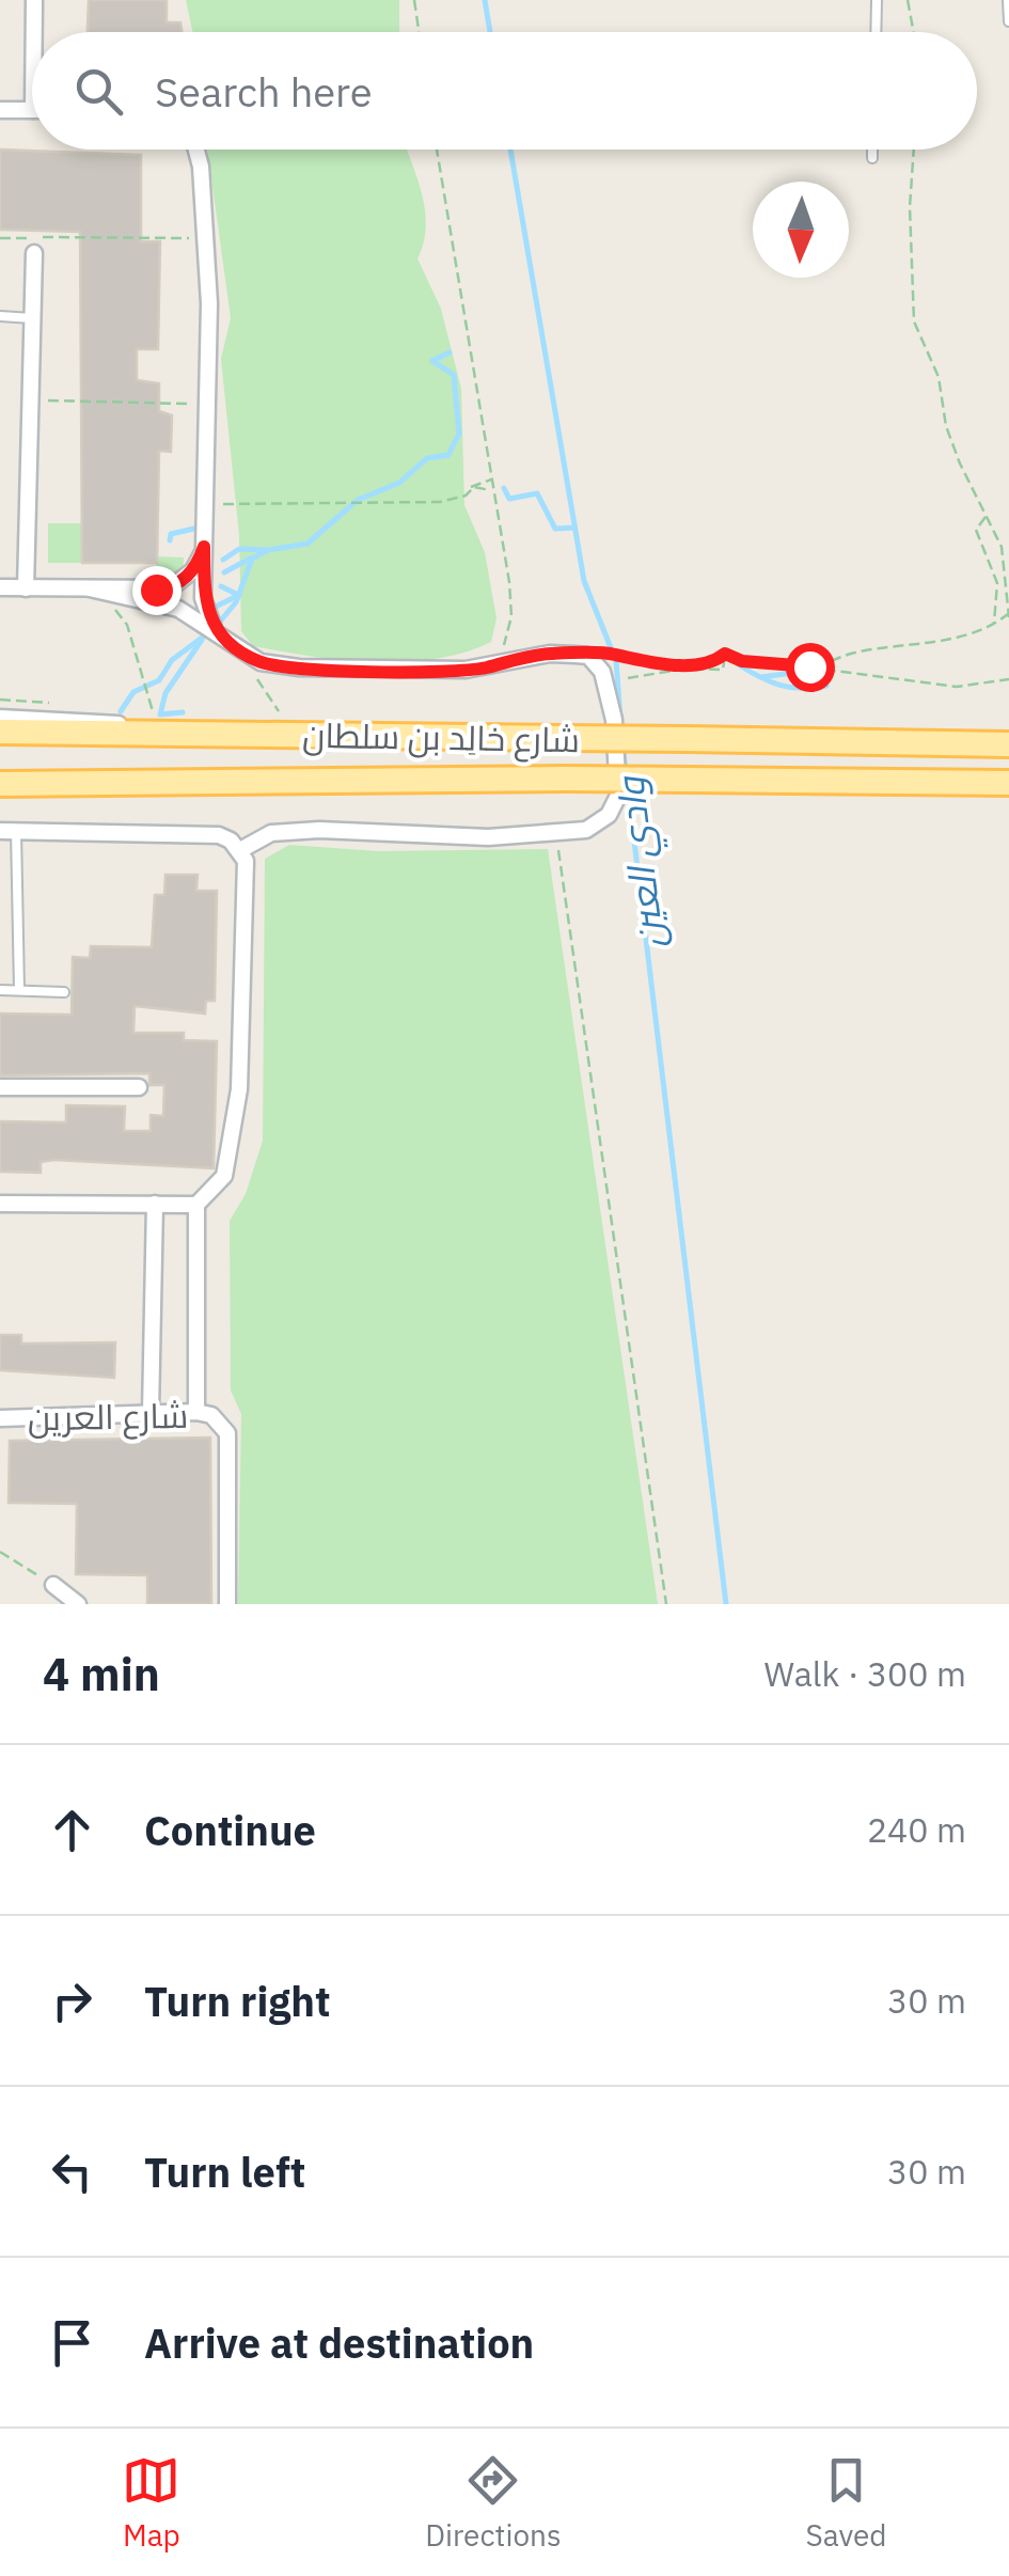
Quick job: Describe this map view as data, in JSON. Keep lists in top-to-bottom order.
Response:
{
  "streets": {
    "main road": ["شارع خالِد بن سلطان"],
    "street": ["شارع العرين"]
  },
  "water": ["وادي العين"],
  "north": "bottom",
  "page": {
    "search": "Search here",
    "heading": ["4 min", "Walk · 300 m"],
    "list": [
      ["Continue", "240 m"],
      ["Turn right", "30 m"],
      ["Turn left", "30 m"],
      "Arrive at destination"
    ],
    "nav": ["Map", "Directions", "Saved"]
  }
}
